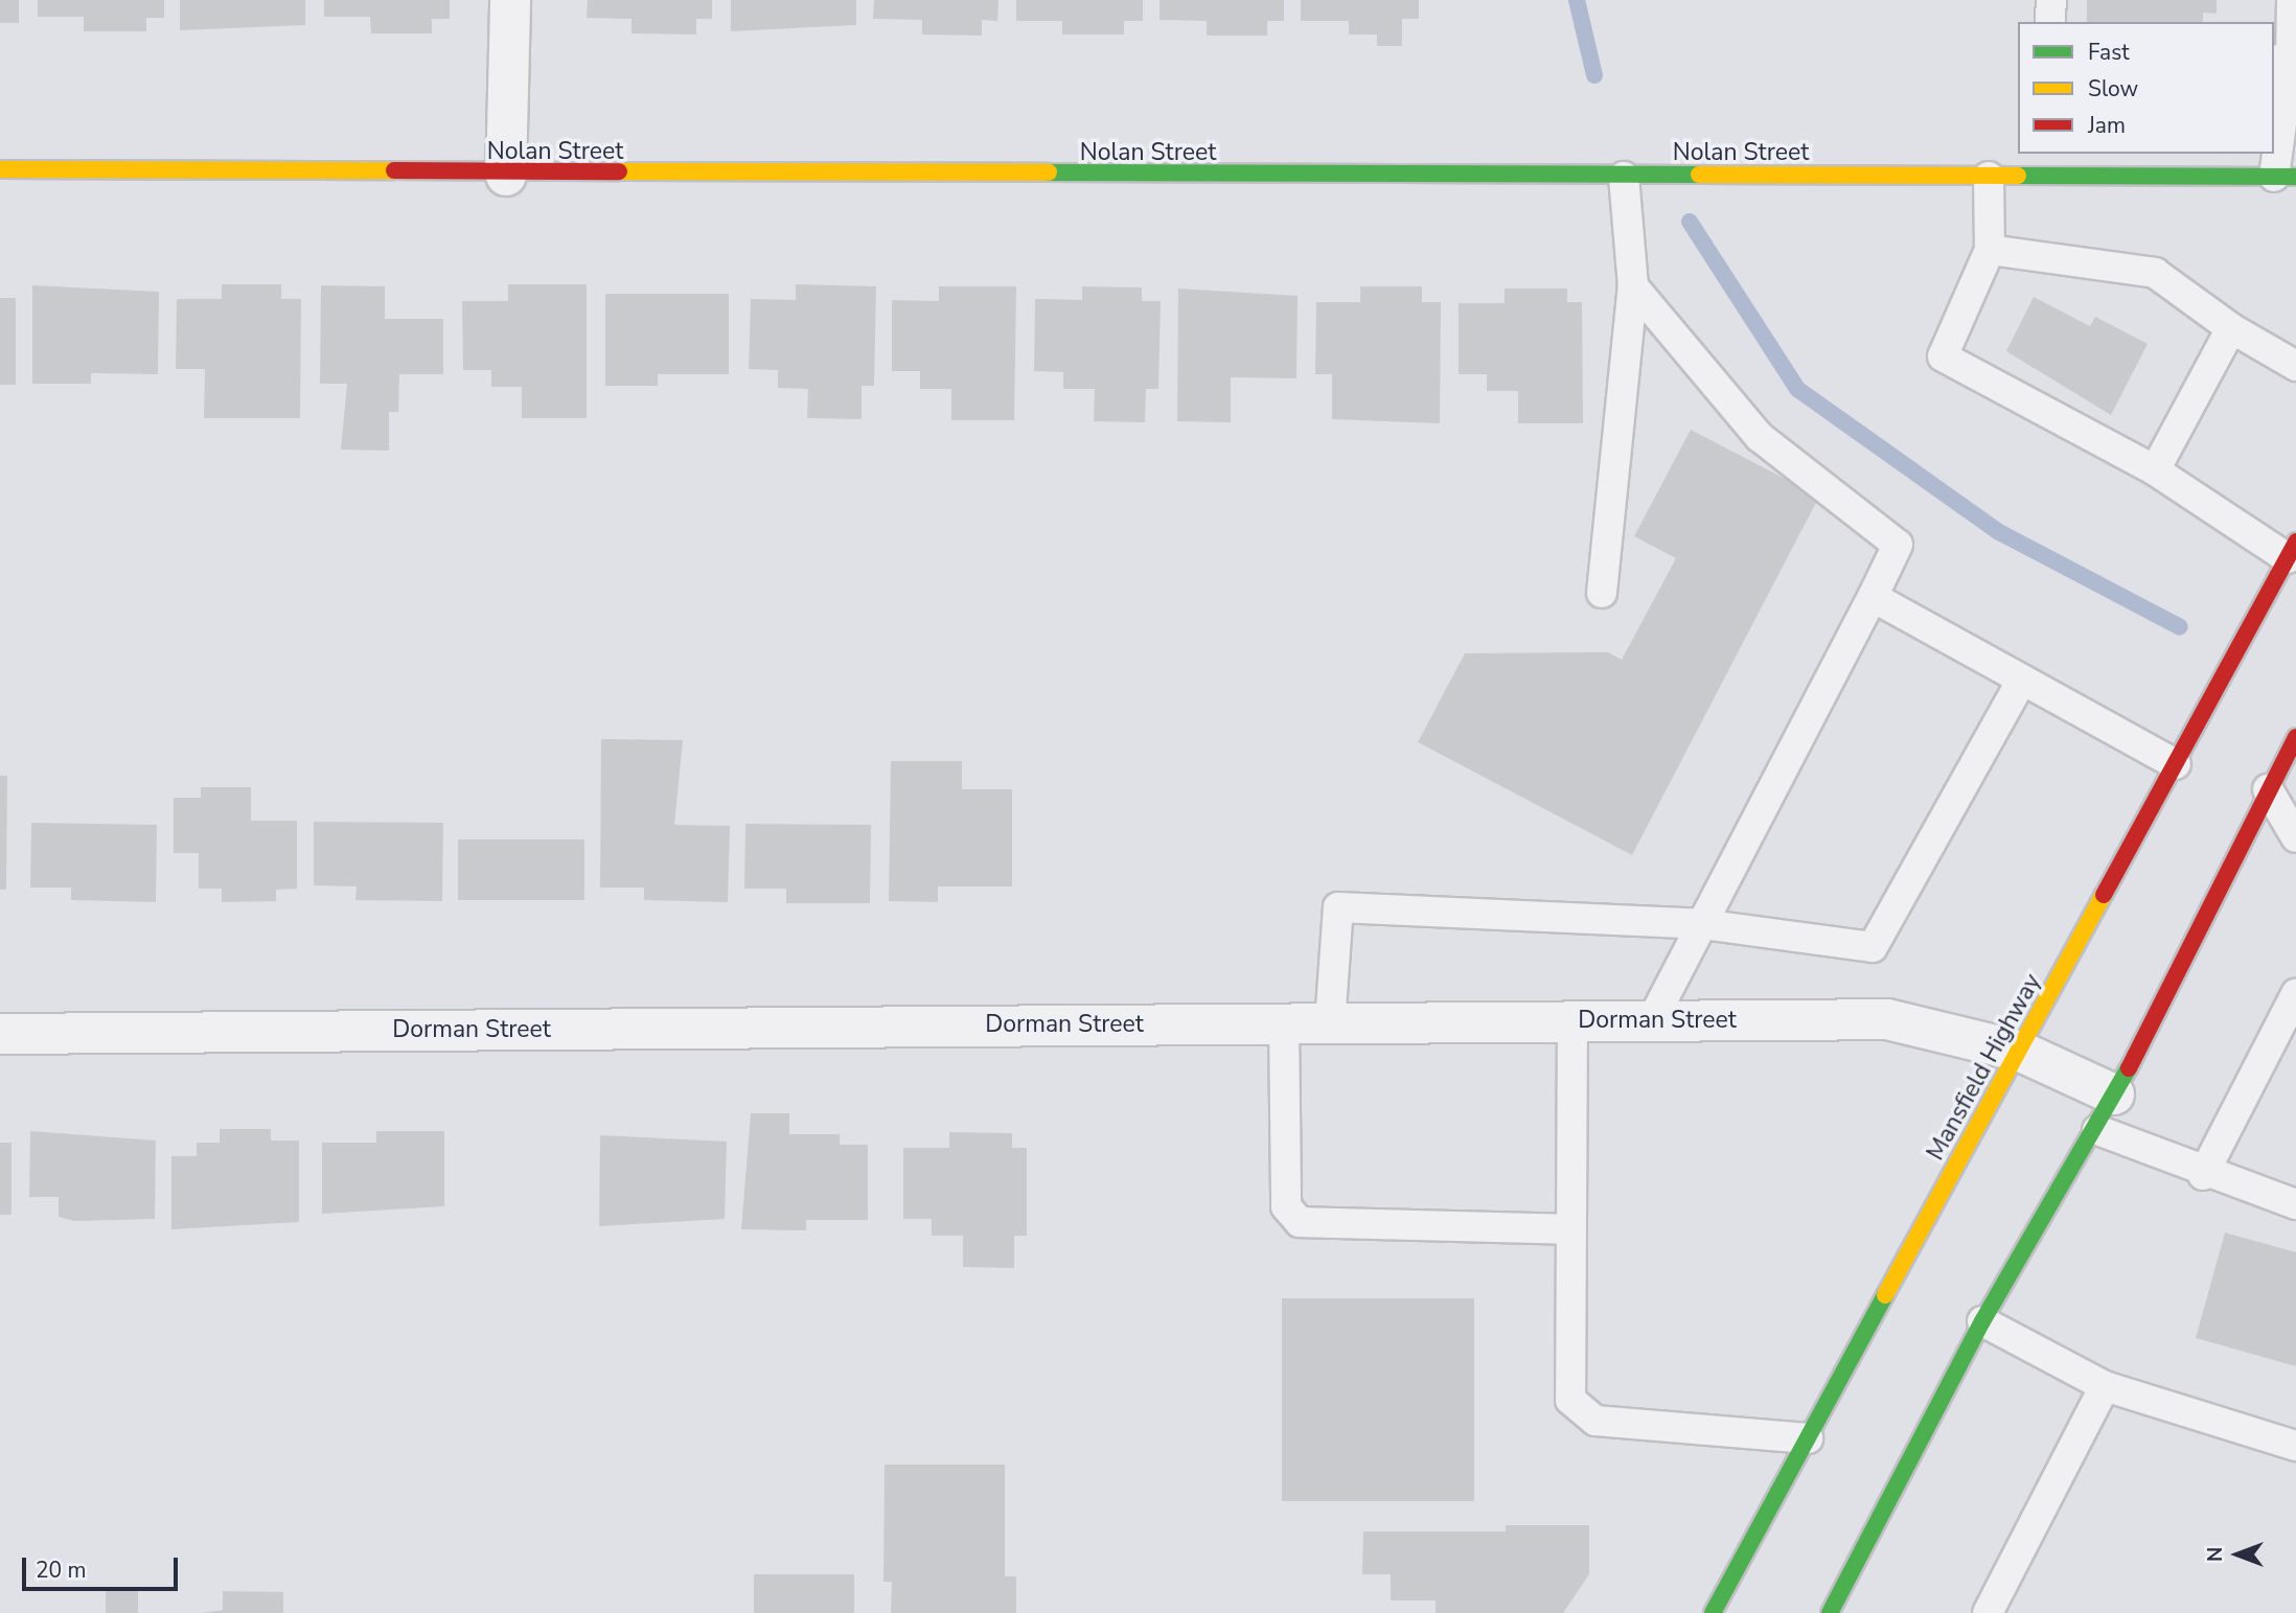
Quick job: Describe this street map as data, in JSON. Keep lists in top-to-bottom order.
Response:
{
  "streets": {
    "street": ["Nolan Street", "Dorman Street", "Mansfield Highway"]
  },
  "crossings": [
    ["Dorman Street", "Mansfield Highway"]
  ],
  "legend": ["Fast", "Slow", "Jam"],
  "scale_bar": "20 m",
  "north": "left"
}
